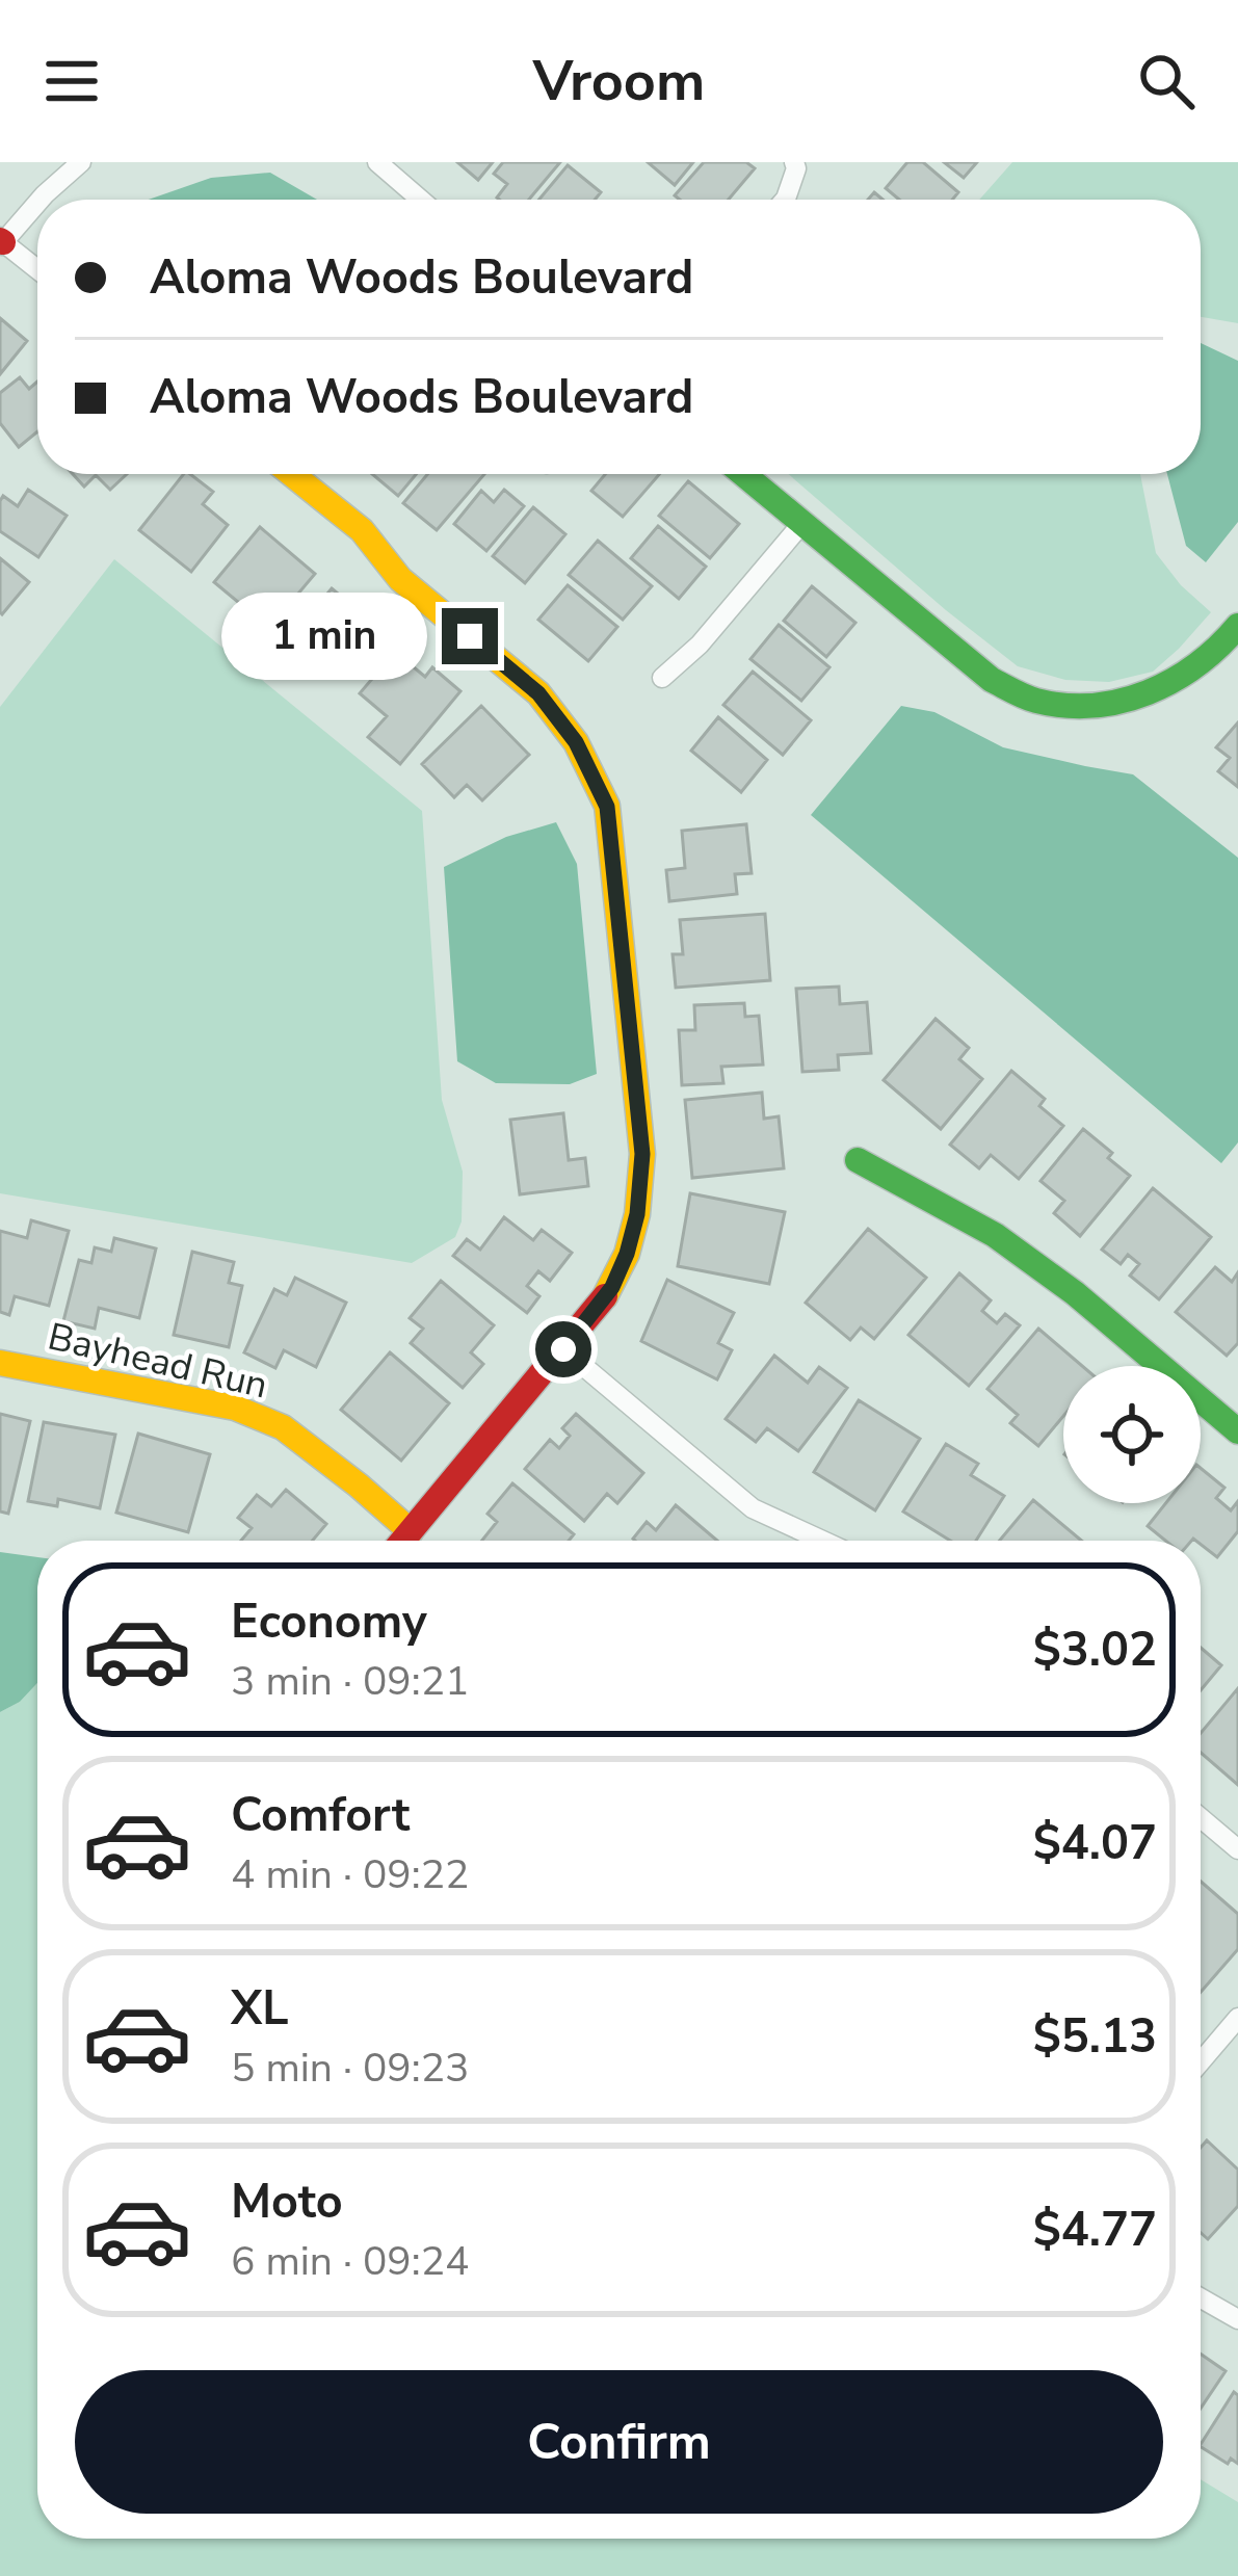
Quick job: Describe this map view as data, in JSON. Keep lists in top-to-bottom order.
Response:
{
  "streets": {
    "street": ["Bayhead Run"]
  },
  "page": {
    "header": "Vroom",
    "banner": ["Aloma Woods Boulevard", "Aloma Woods Boulevard"],
    "bubble": "1 min",
    "list": [
      {
        "name": "Economy",
        "note": "3 min · 09:21",
        "value": "$3.02"
      },
      {
        "name": "Comfort",
        "note": "4 min · 09:22",
        "value": "$4.07"
      },
      {
        "name": "XL",
        "note": "5 min · 09:23",
        "value": "$5.13"
      },
      {
        "name": "Moto",
        "note": "6 min · 09:24",
        "value": "$4.77"
      }
    ],
    "buttons": "Confirm"
  }
}
